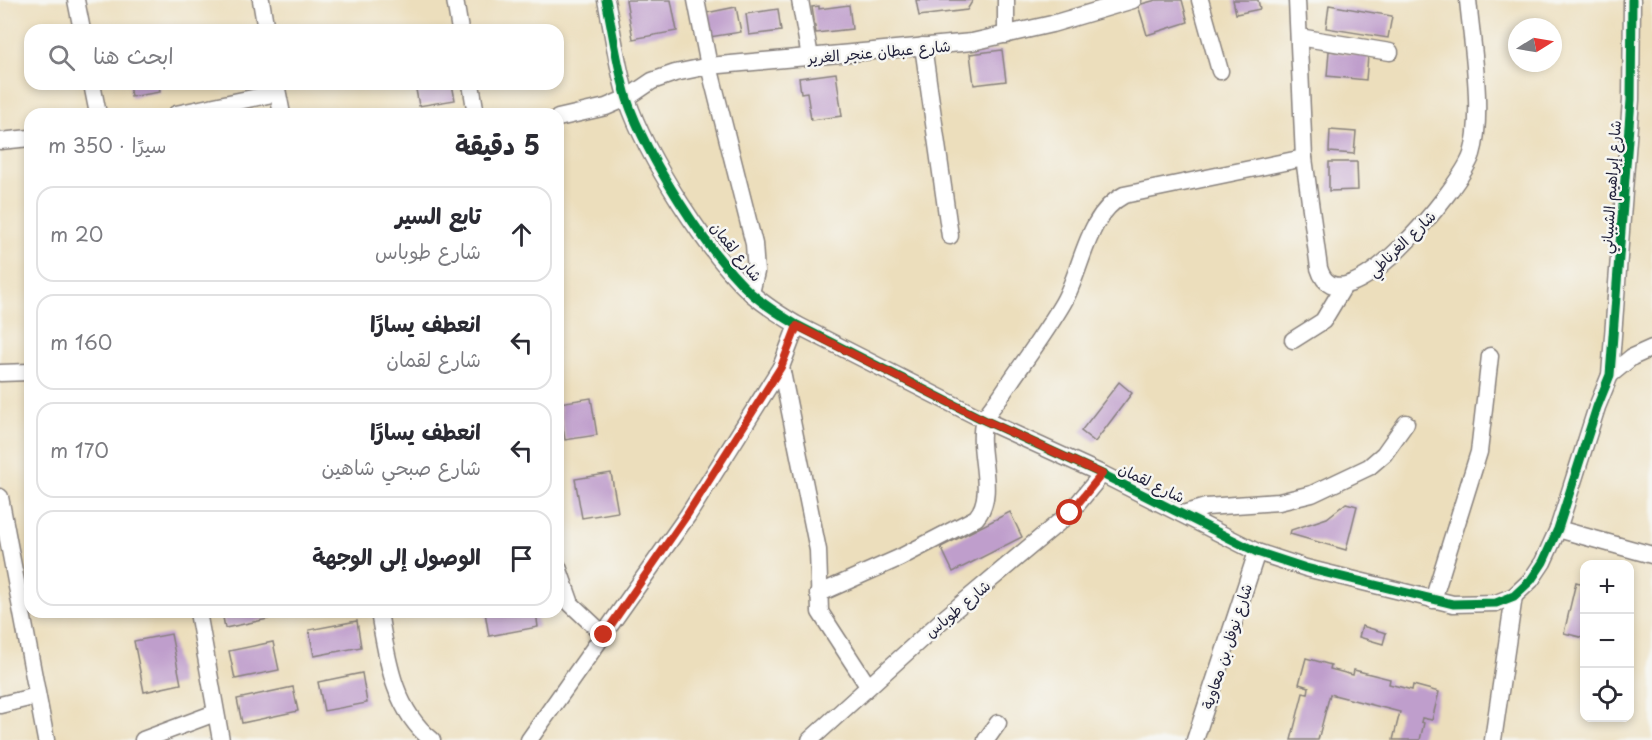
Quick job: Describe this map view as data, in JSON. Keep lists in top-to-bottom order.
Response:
{
  "streets": {
    "street": [
      "شارع عبطان عنجر الغرير",
      "شارع إبراهيم الشيباني",
      "شارع الغرناطي",
      "شارع لقمان",
      "شارع طوباس",
      "شارع نوفل بن معاوية"
    ]
  },
  "crossings": [
    ["شارع عبطان عنجر الغرير", "شارع لقمان"],
    ["شارع لقمان", "شارع طوباس"],
    ["شارع لقمان", "شارع نوفل بن معاوية"]
  ],
  "north": "right",
  "page": {
    "search": "ابحث هنا",
    "heading": ["5 دقيقة", "سيرًا · 350 m"],
    "list": [
      ["تابع السير", "شارع طوباس", "20 m"],
      ["انعطف يسارًا", "شارع لقمان", "160 m"],
      ["انعطف يسارًا", "شارع صبحي شاهين", "170 m"],
      "الوصول إلى الوجهة"
    ],
    "map_buttons": ["+", "−"]
  }
}
